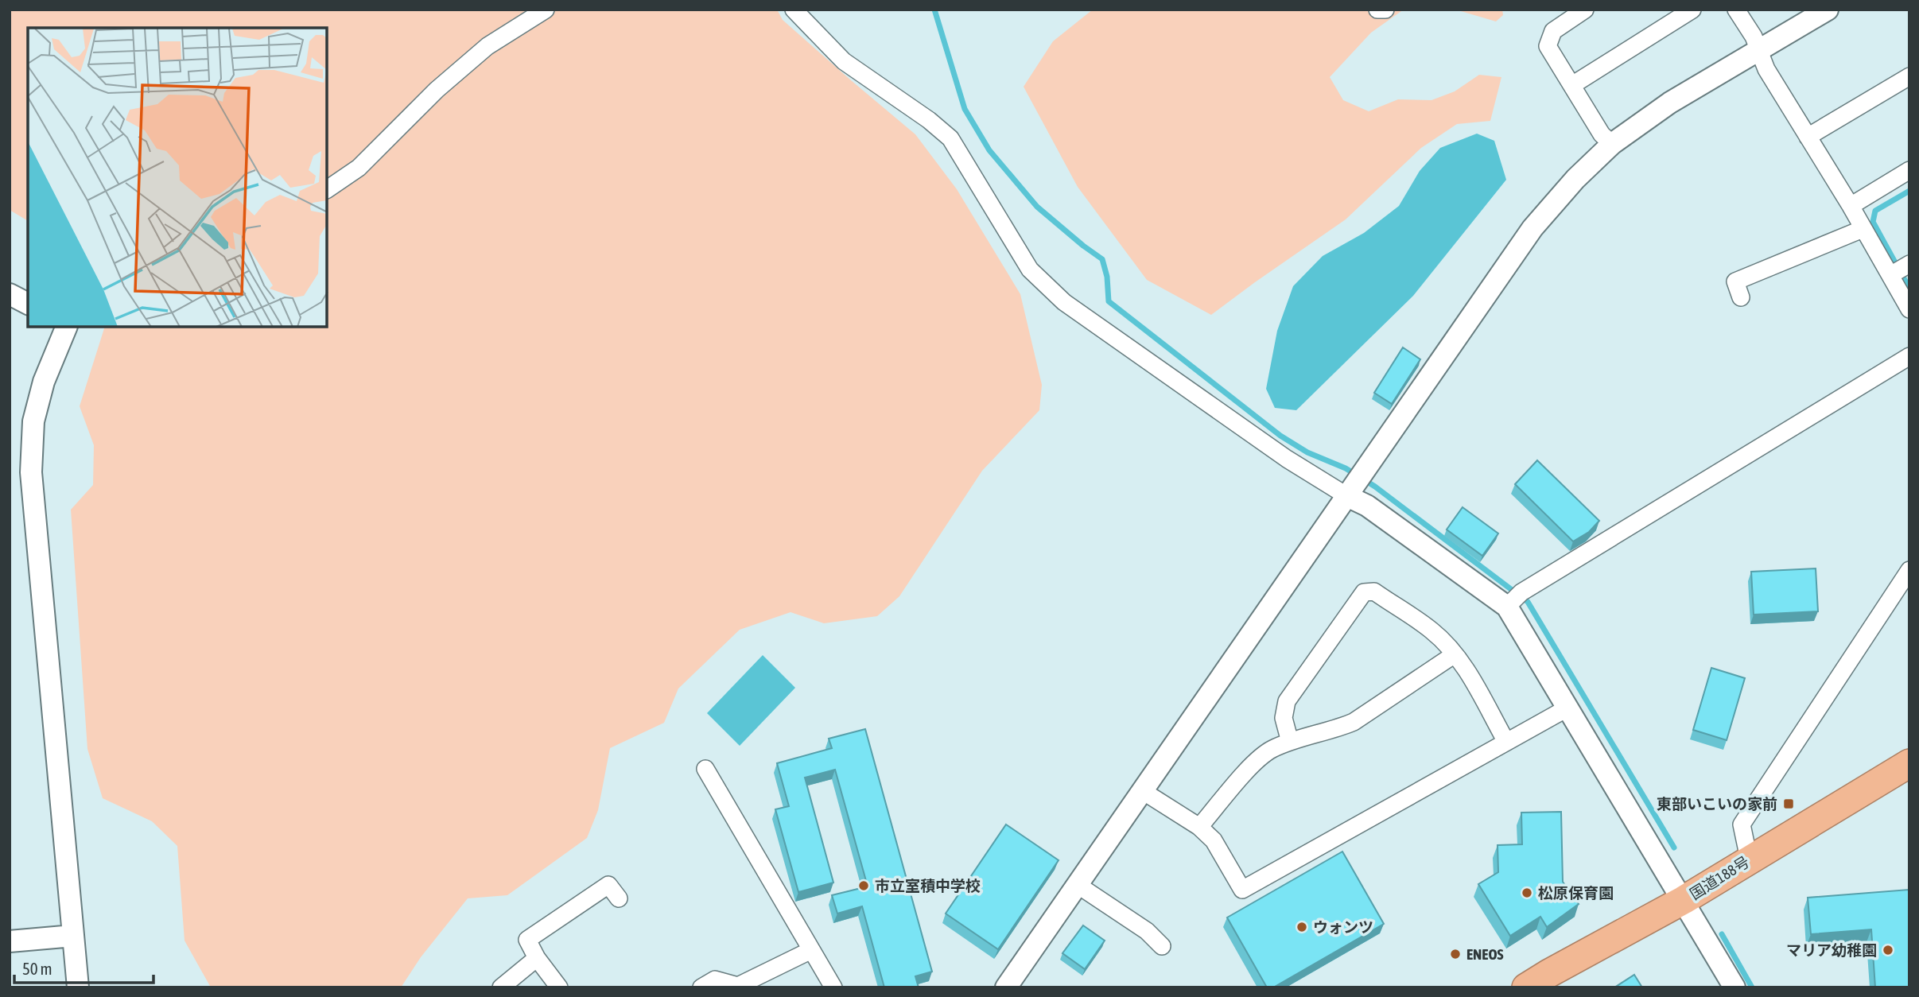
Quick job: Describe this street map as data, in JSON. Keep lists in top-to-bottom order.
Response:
{
  "streets": {
    "highway": ["国道188号"]
  },
  "places": {
    "transit": ["東部いこいの家前"],
    "other": [
      "市立室積中学校",
      "松原保育園",
      "ウォンツ",
      "マリア幼稚園",
      "ENEOS"
    ]
  },
  "scale_bar": "50 m"
}
